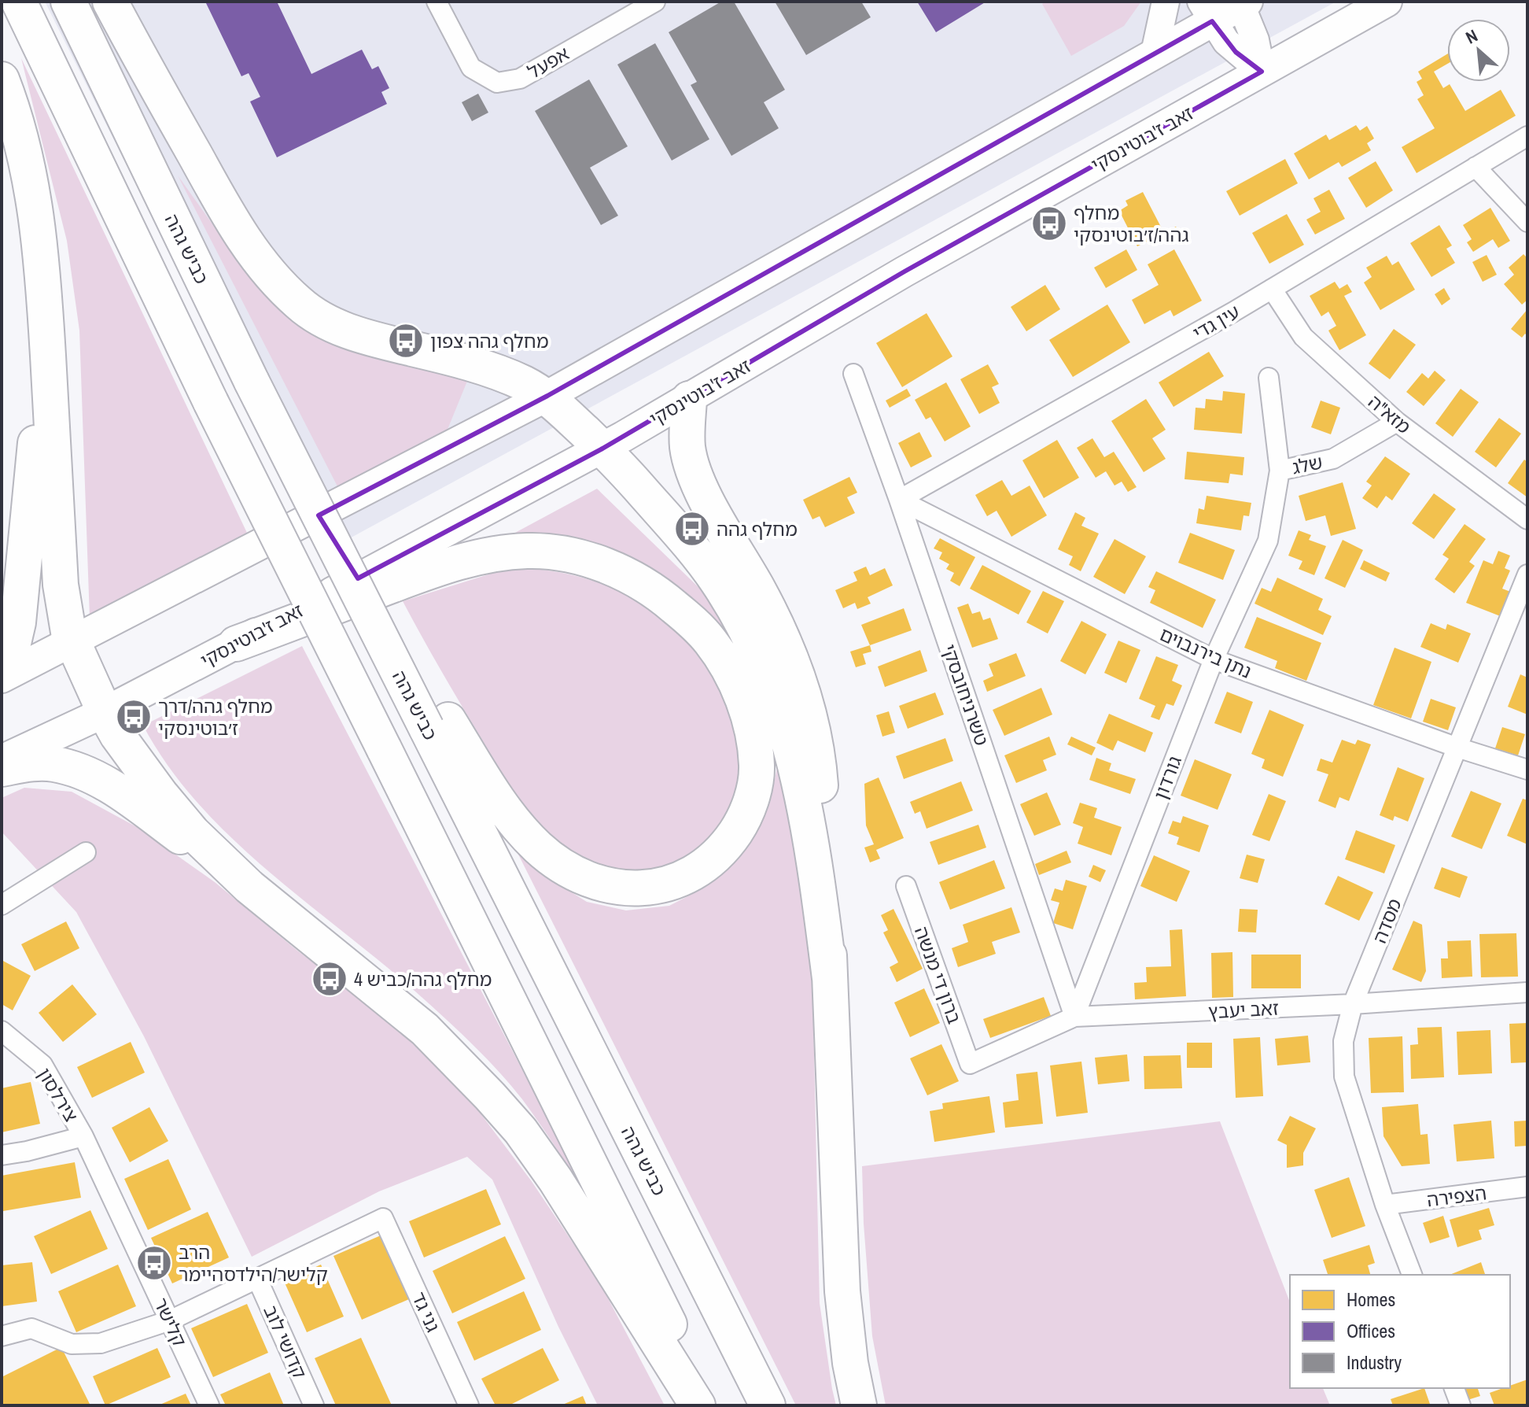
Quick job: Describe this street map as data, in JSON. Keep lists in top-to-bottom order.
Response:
{
  "streets": {
    "highway": ["כביש גהה"],
    "main road": ["זאב ז'בוטינסקי"],
    "street": [
      "אפעל",
      "עין גדי",
      "מזא\"ה",
      "שלג",
      "נתן בירנבוים",
      "טשרניחובסקי",
      "גורדון",
      "מסדה",
      "ברון די מנשה",
      "זאב יעבץ",
      "צירלסון",
      "הצפירה",
      "גני גד",
      "קלישר",
      "קדושי לוב"
    ]
  },
  "crossings": [
    ["עין גדי", "מזא\"ה"],
    ["עין גדי", "נתן בירנבוים"],
    ["עין גדי", "טשרניחובסקי"],
    ["מזא\"ה", "שלג"],
    ["שלג", "גורדון"],
    ["נתן בירנבוים", "טשרניחובסקי"],
    ["נתן בירנבוים", "גורדון"],
    ["נתן בירנבוים", "מסדה"],
    ["טשרניחובסקי", "גורדון"],
    ["טשרניחובסקי", "זאב יעבץ"],
    ["גורדון", "זאב יעבץ"],
    ["מסדה", "זאב יעבץ"],
    ["מסדה", "הצפירה"],
    ["ברון די מנשה", "זאב יעבץ"],
    ["צירלסון", "קלישר"],
    ["גני גד", "קדושי לוב"]
  ],
  "places": {
    "bus stop": [
      "מחלף גהה/ז׳בוטינסקי",
      "מחלף גהה צפון",
      "מחלף גהה",
      "מחלף גהה/דרך ז׳בוטינסקי",
      "מחלף גהה/כביש 4",
      "הרב קלישר/הילדסהיימר"
    ]
  },
  "legend": ["Homes", "Offices", "Industry"],
  "north": "top left"
}
